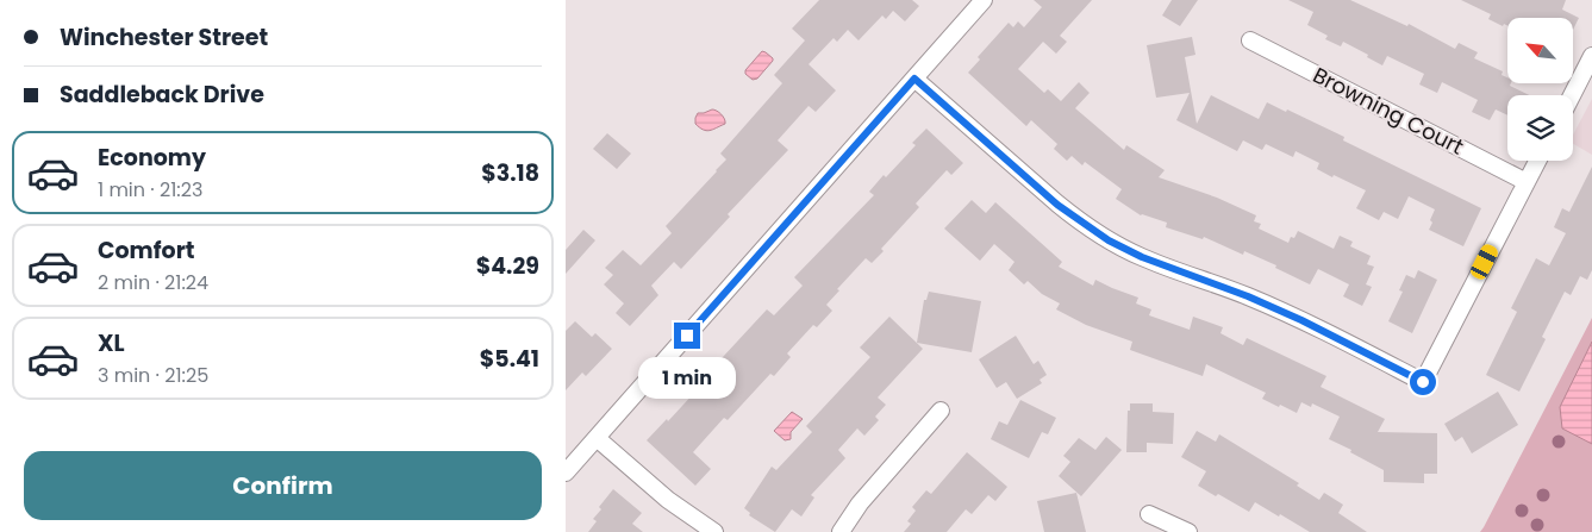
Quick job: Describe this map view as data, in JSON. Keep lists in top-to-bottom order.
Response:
{
  "streets": {
    "street": ["Browning Court"]
  },
  "north": "top left",
  "page": {
    "banner": ["Winchester Street", "Saddleback Drive"],
    "list": [
      {
        "name": "Economy",
        "note": "1 min · 21:23",
        "value": "$3.18"
      },
      {
        "name": "Comfort",
        "note": "2 min · 21:24",
        "value": "$4.29"
      },
      {
        "name": "XL",
        "note": "3 min · 21:25",
        "value": "$5.41"
      }
    ],
    "bubble": "1 min",
    "buttons": "Confirm"
  }
}
